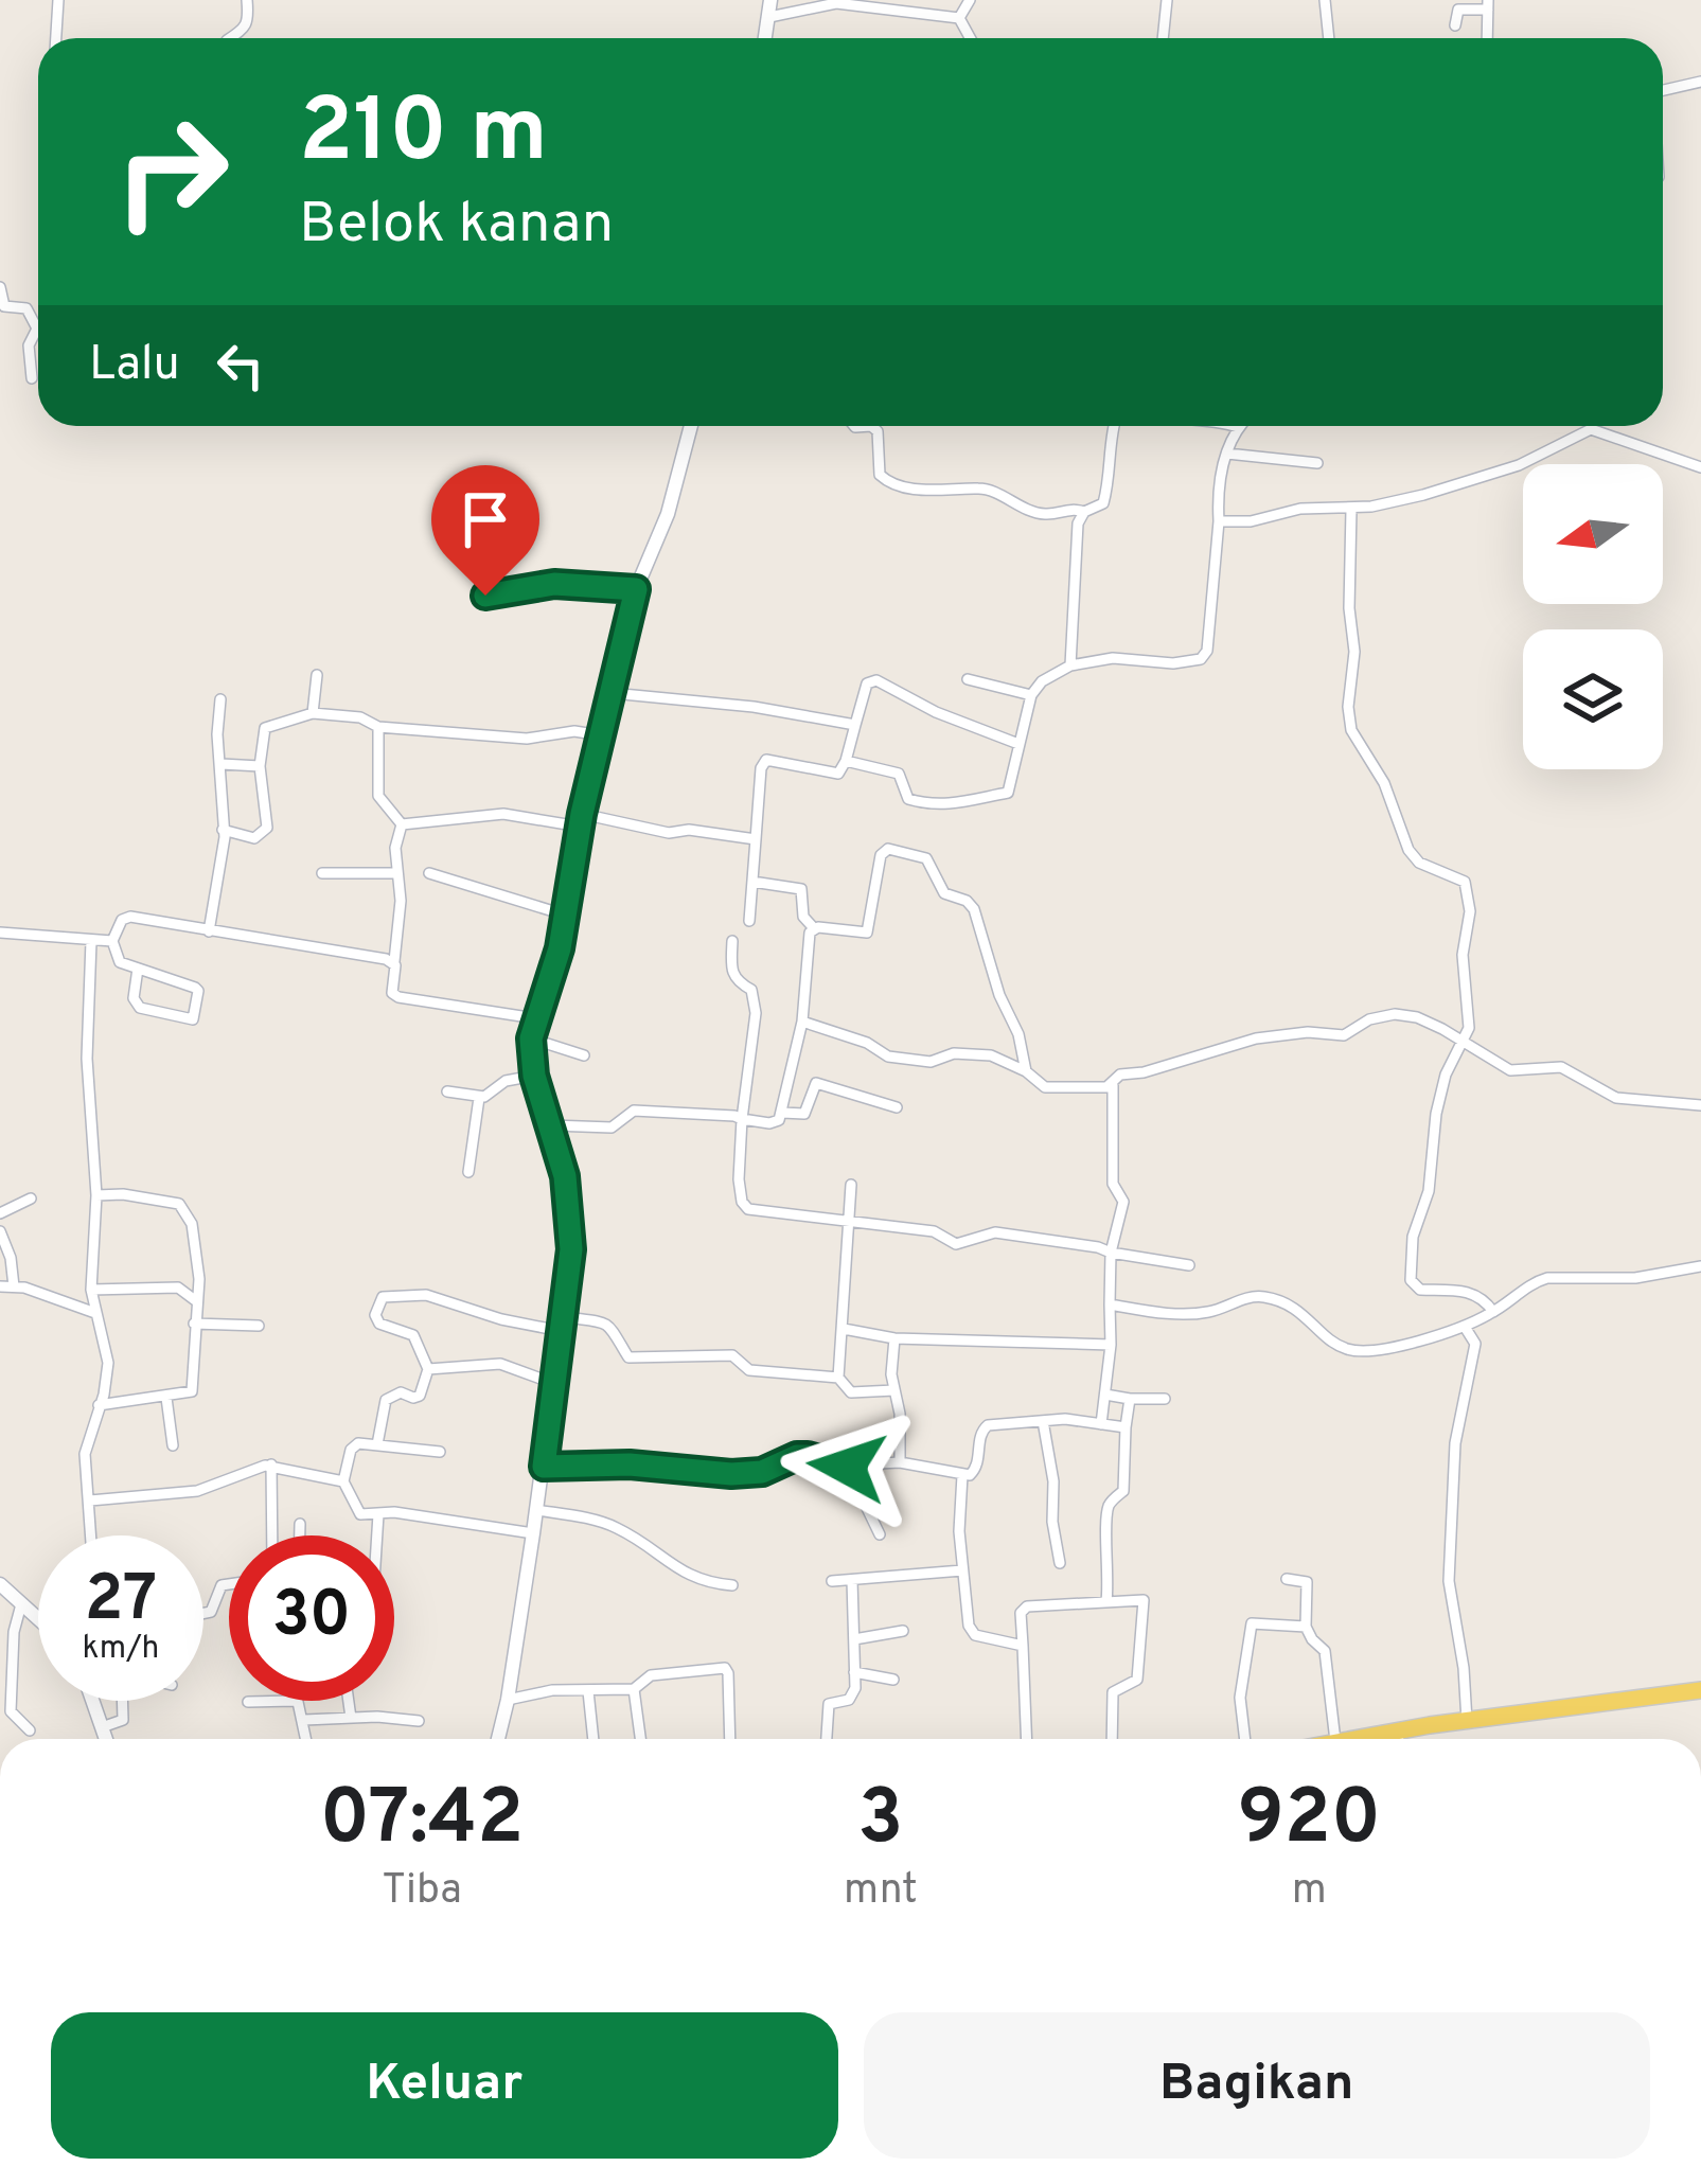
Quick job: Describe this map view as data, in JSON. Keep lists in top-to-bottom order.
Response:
{
  "north": "left",
  "page": {
    "turn": ["210 m", "Belok kanan"],
    "then": "Lalu",
    "speed": "27 km/h",
    "limit": "30",
    "eta": [
      "07:42",
      "Tiba",
      "3",
      "mnt",
      "920",
      "m"
    ],
    "buttons": ["Keluar", "Bagikan"]
  }
}
